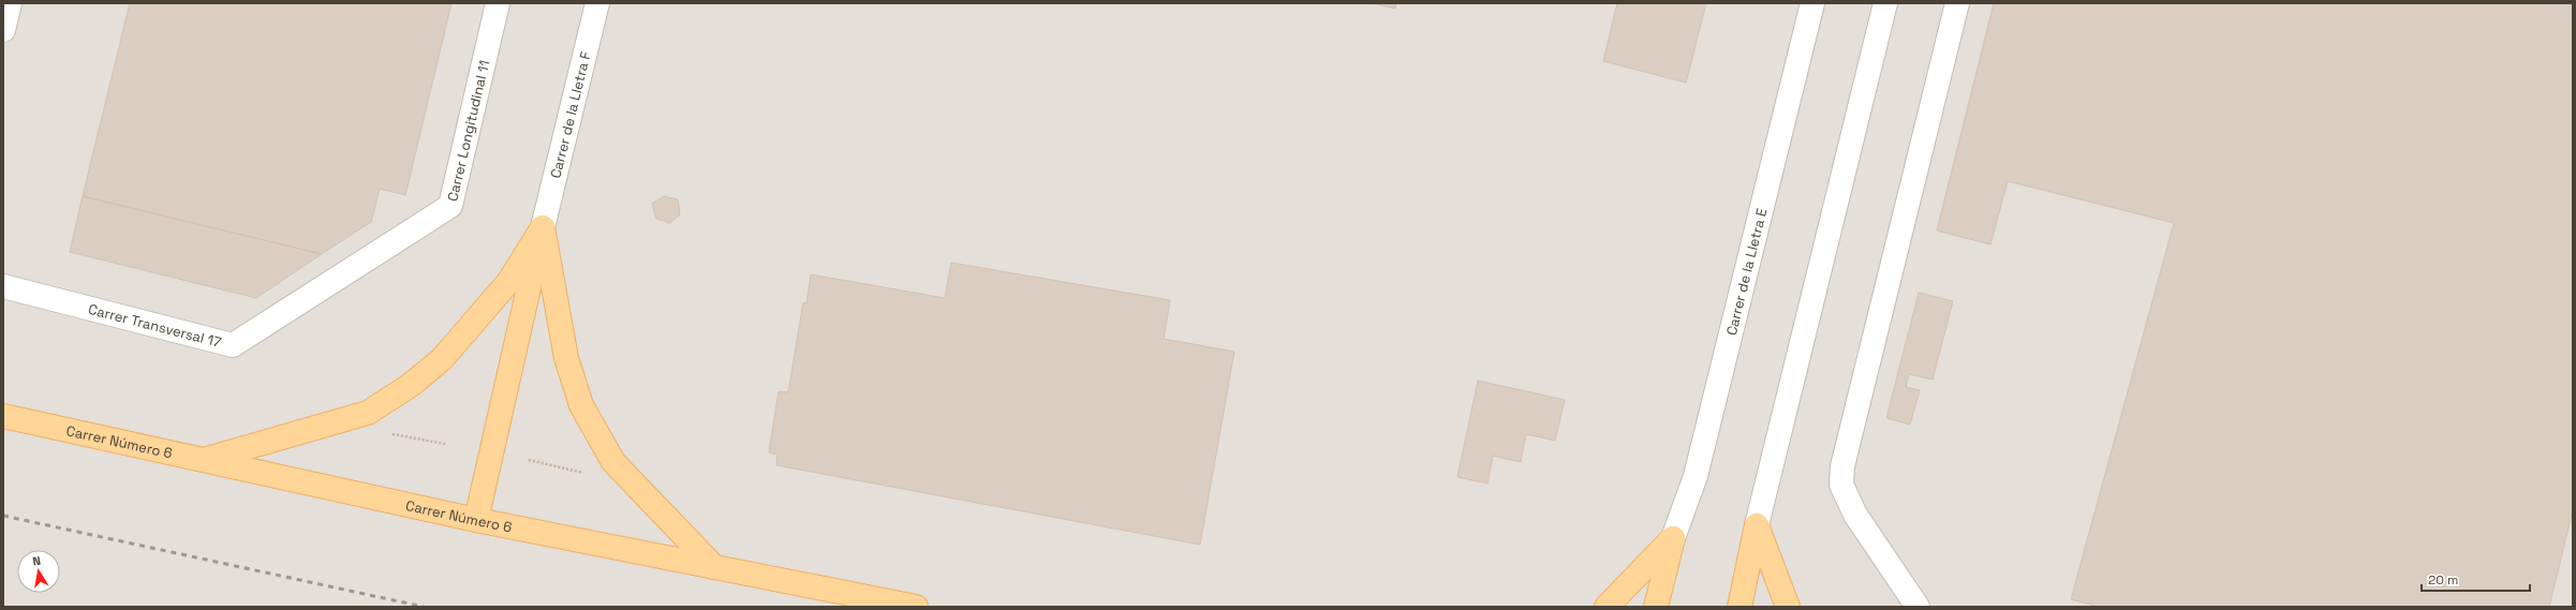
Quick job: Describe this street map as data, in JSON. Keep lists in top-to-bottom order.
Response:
{
  "streets": {
    "main road": ["Carrer Número 6"],
    "street": [
      "Carrer de la Lletra F",
      "Carrer Longitudinal 11",
      "Carrer de la Lletra E",
      "Carrer Transversal 17"
    ]
  },
  "crossings": [
    ["Carrer Longitudinal 11", "Carrer Transversal 17"]
  ],
  "scale_bar": "20 m",
  "north": "top"
}
